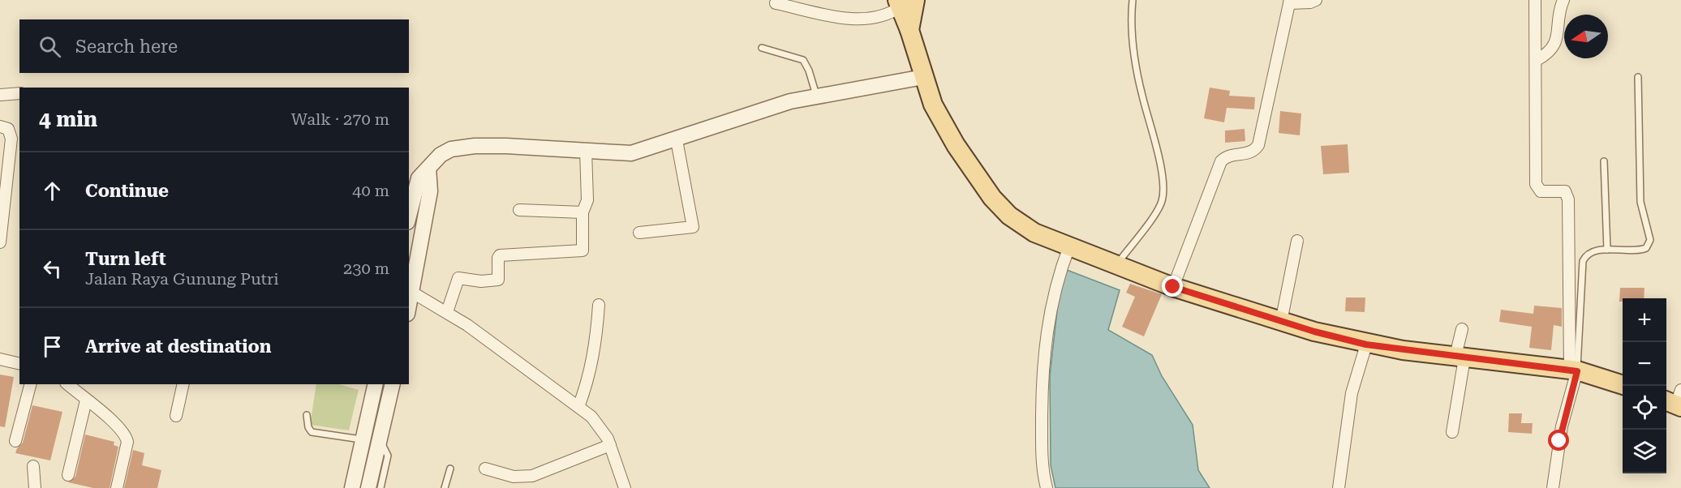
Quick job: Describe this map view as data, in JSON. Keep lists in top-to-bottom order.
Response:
{
  "north": "left",
  "page": {
    "search": "Search here",
    "heading": ["4 min", "Walk · 270 m"],
    "list": [
      ["Continue", "40 m"],
      ["Turn left", "Jalan Raya Gunung Putri", "230 m"],
      "Arrive at destination"
    ],
    "map_buttons": ["+", "−"]
  }
}
